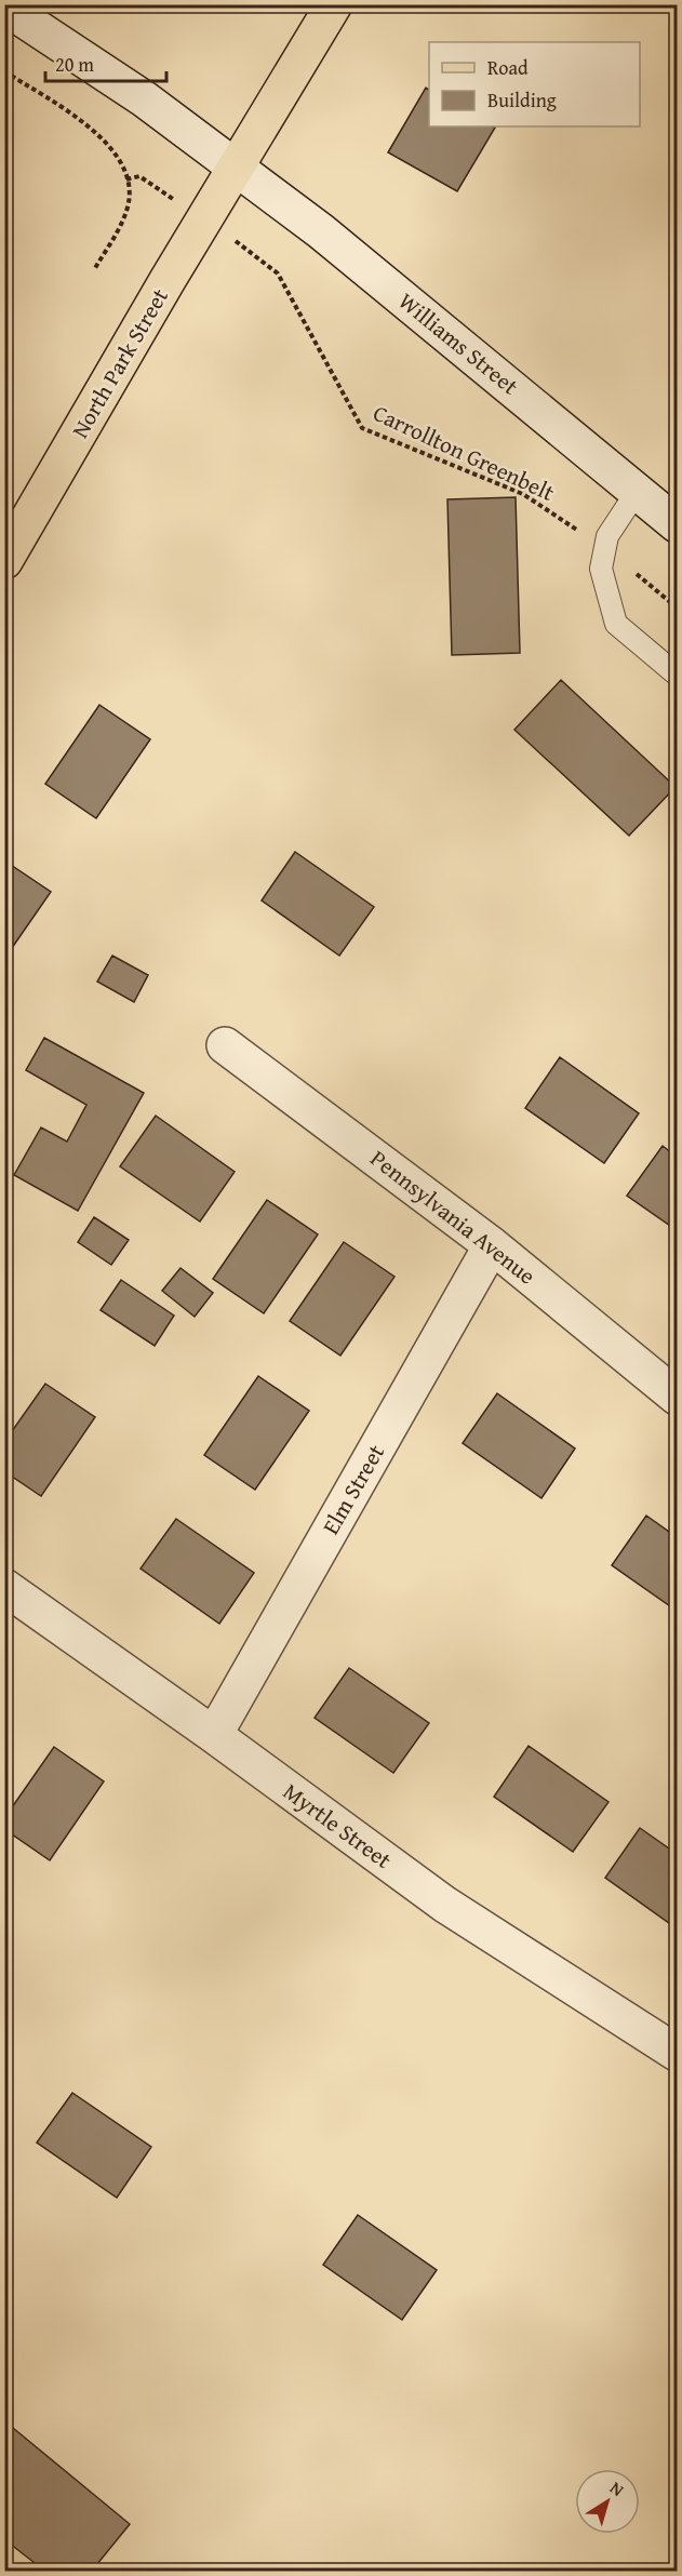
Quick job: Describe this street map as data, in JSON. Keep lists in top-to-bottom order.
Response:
{
  "streets": {
    "main road": ["North Park Street"],
    "street": [
      "Williams Street",
      "Pennsylvania Avenue",
      "Elm Street",
      "Myrtle Street"
    ],
    "path": ["Carrollton Greenbelt"]
  },
  "crossings": [
    ["Williams Street", "North Park Street"],
    ["Pennsylvania Avenue", "Elm Street"],
    ["Elm Street", "Myrtle Street"]
  ],
  "legend": ["Road", "Building"],
  "scale_bar": "20 m",
  "north": "top right"
}
